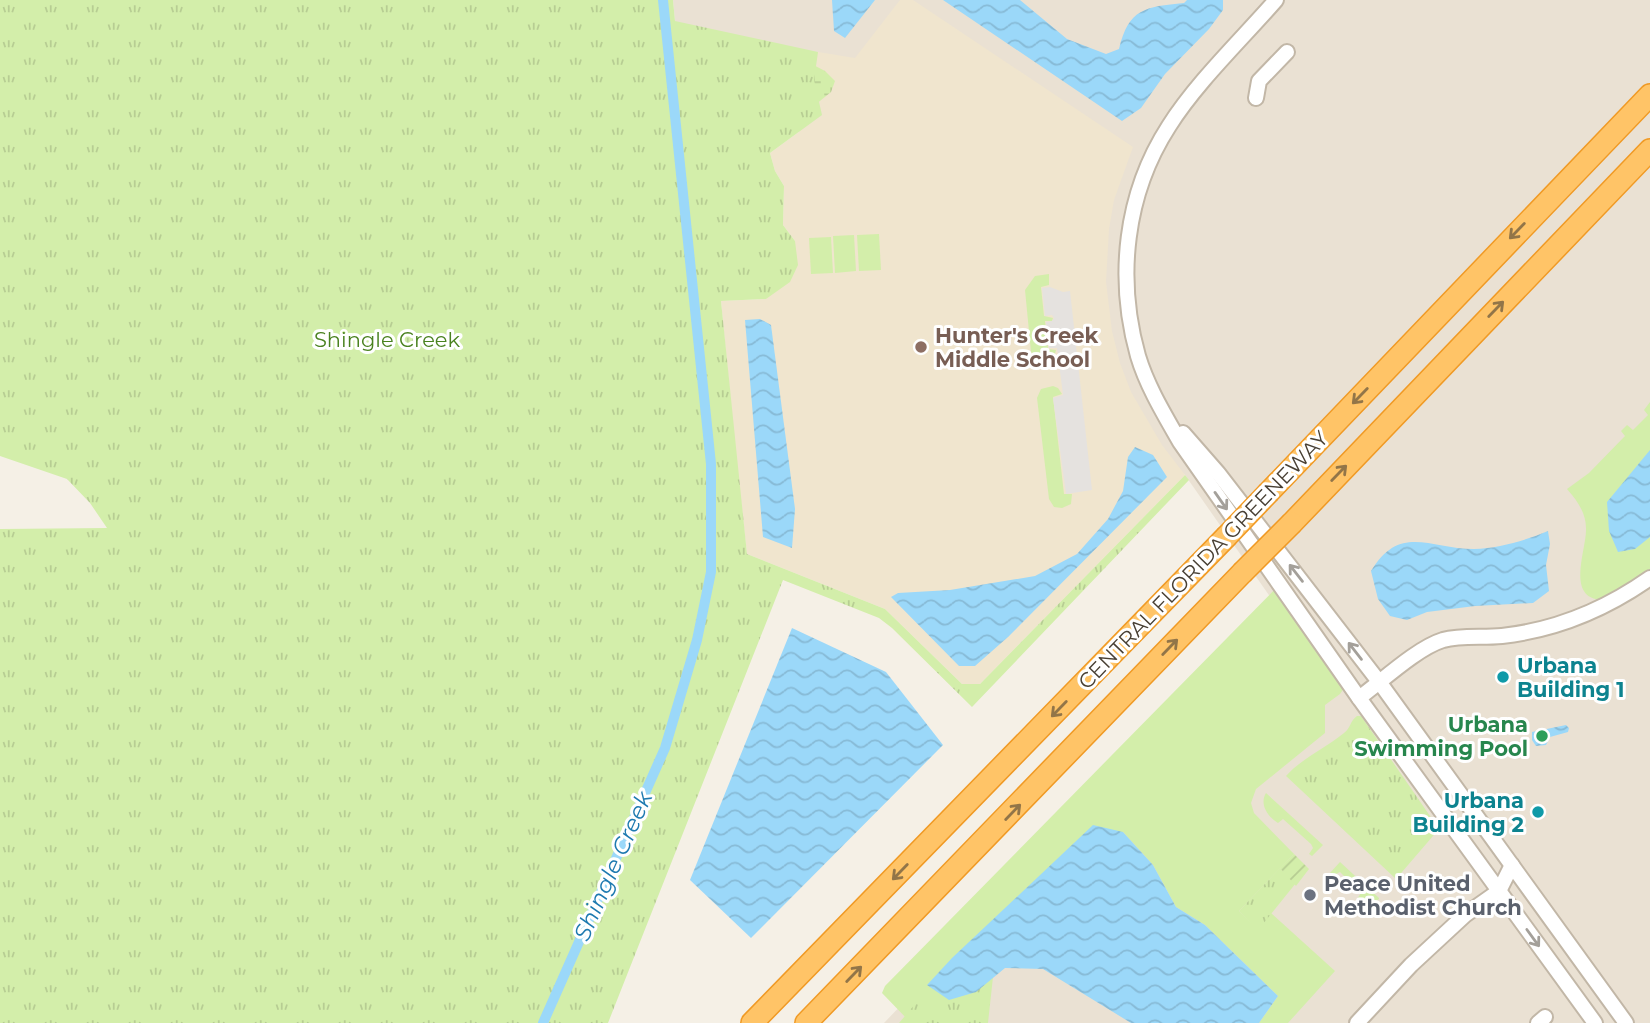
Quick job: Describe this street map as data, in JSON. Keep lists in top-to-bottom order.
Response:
{
  "streets": {
    "highway": ["CENTRAL FLORIDA GREENEWAY"]
  },
  "water": ["Shingle Creek"],
  "parks": ["Shingle Creek"],
  "places": [
    "Hunter's Creek Middle School",
    "Urbana Building 1",
    "Urbana Swimming Pool",
    "Urbana Building 2",
    "Peace United Methodist Church"
  ]
}
